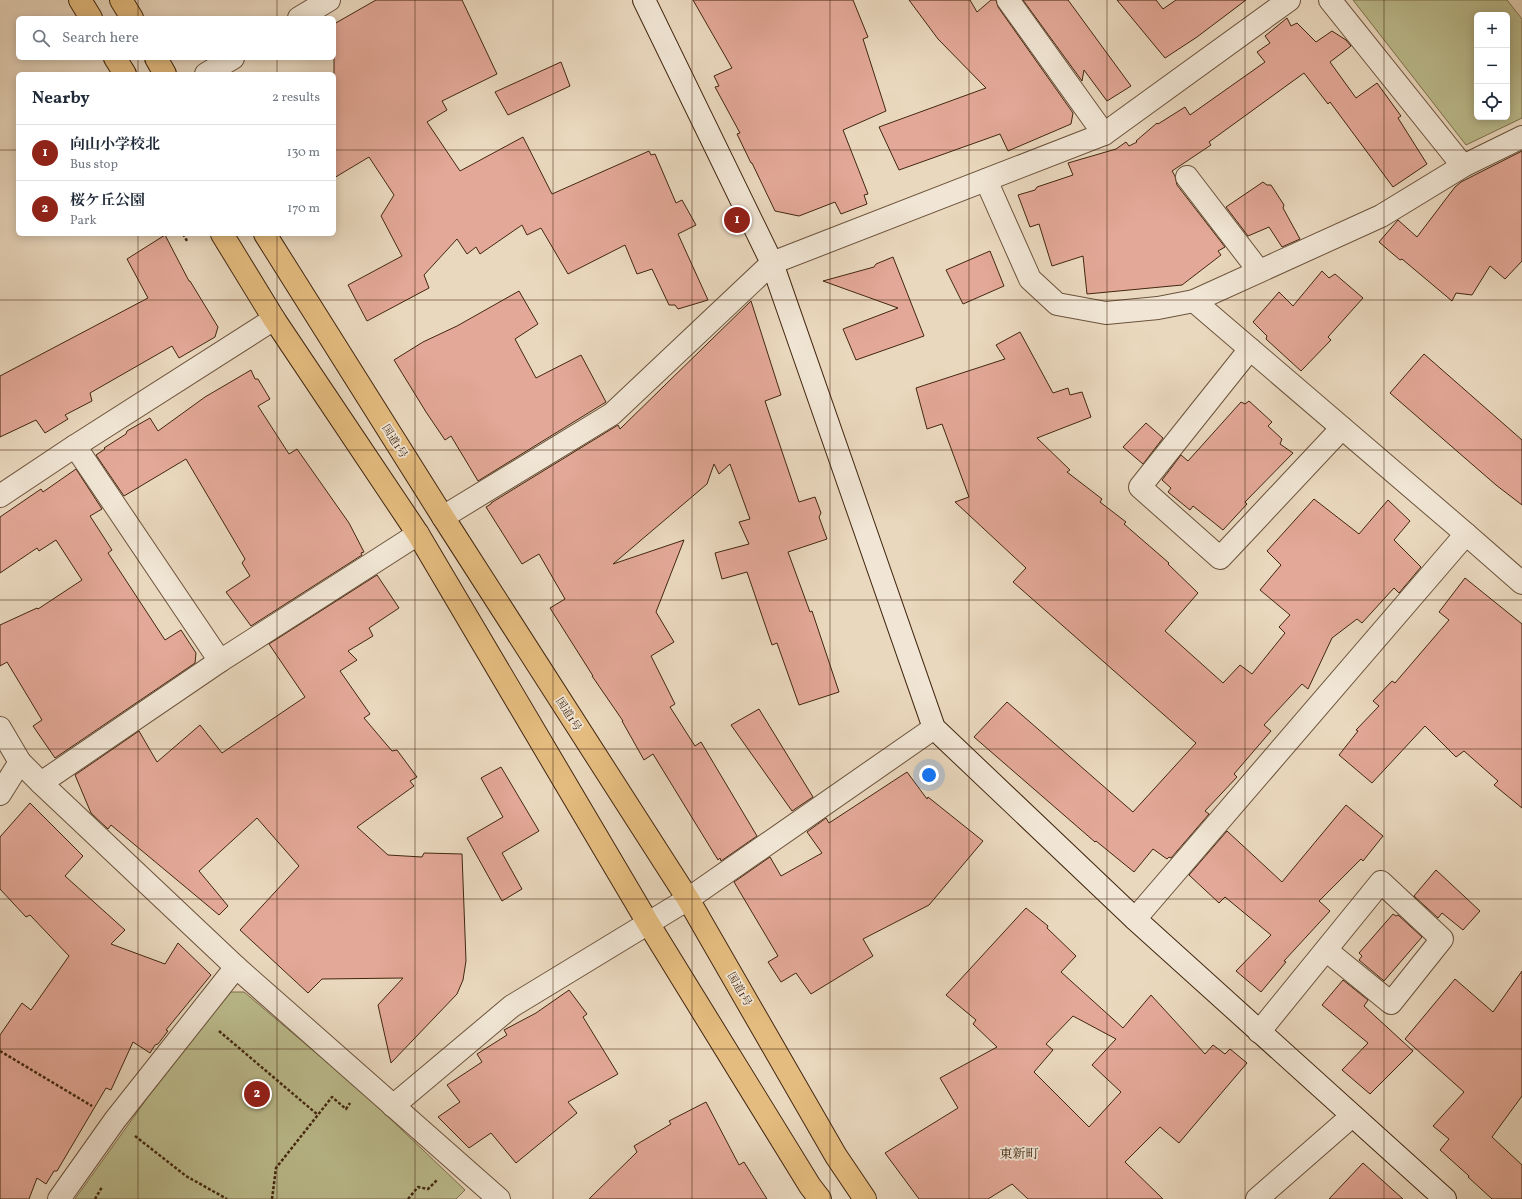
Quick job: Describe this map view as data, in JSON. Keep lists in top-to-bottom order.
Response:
{
  "streets": {
    "highway": ["国道1号"]
  },
  "districts": ["東新町"],
  "page": {
    "map_buttons": ["+", "−"],
    "search": "Search here",
    "heading": ["Nearby", "2 results"],
    "list": [
      {
        "mark": "1",
        "name": "向山小学校北",
        "note": "Bus stop",
        "value": "130 m"
      },
      {
        "mark": "2",
        "name": "桜ケ丘公園",
        "note": "Park",
        "value": "170 m"
      }
    ],
    "pins": ["1", "2"]
  }
}
